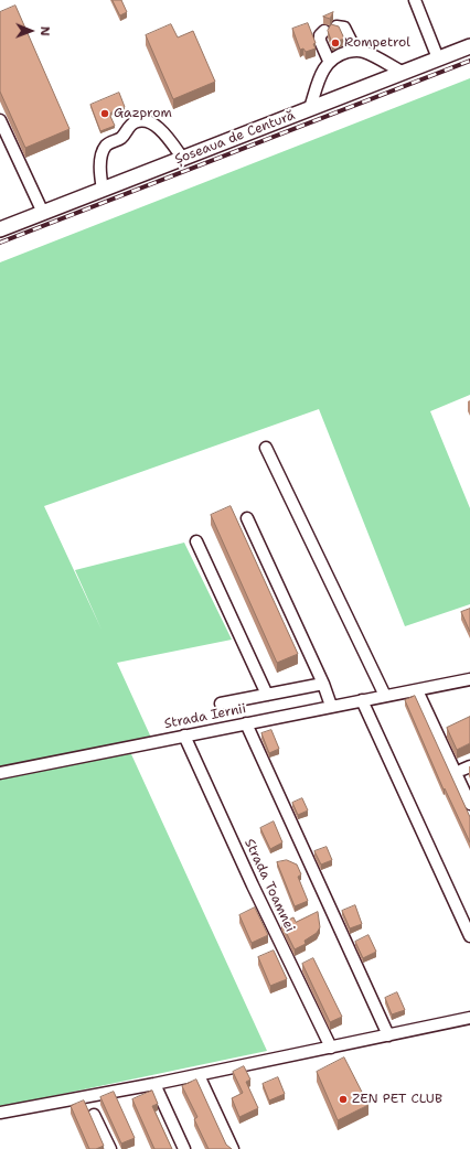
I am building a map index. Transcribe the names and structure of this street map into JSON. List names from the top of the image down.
{
  "streets": {
    "main road": ["Șoseaua de Centură"],
    "street": ["Strada Iernii", "Strada Toamnei"]
  },
  "crossings": [
    ["Strada Iernii", "Strada Toamnei"]
  ],
  "places": ["Rompetrol", "Gazprom", "ZEN PET CLUB"],
  "north": "right"
}
